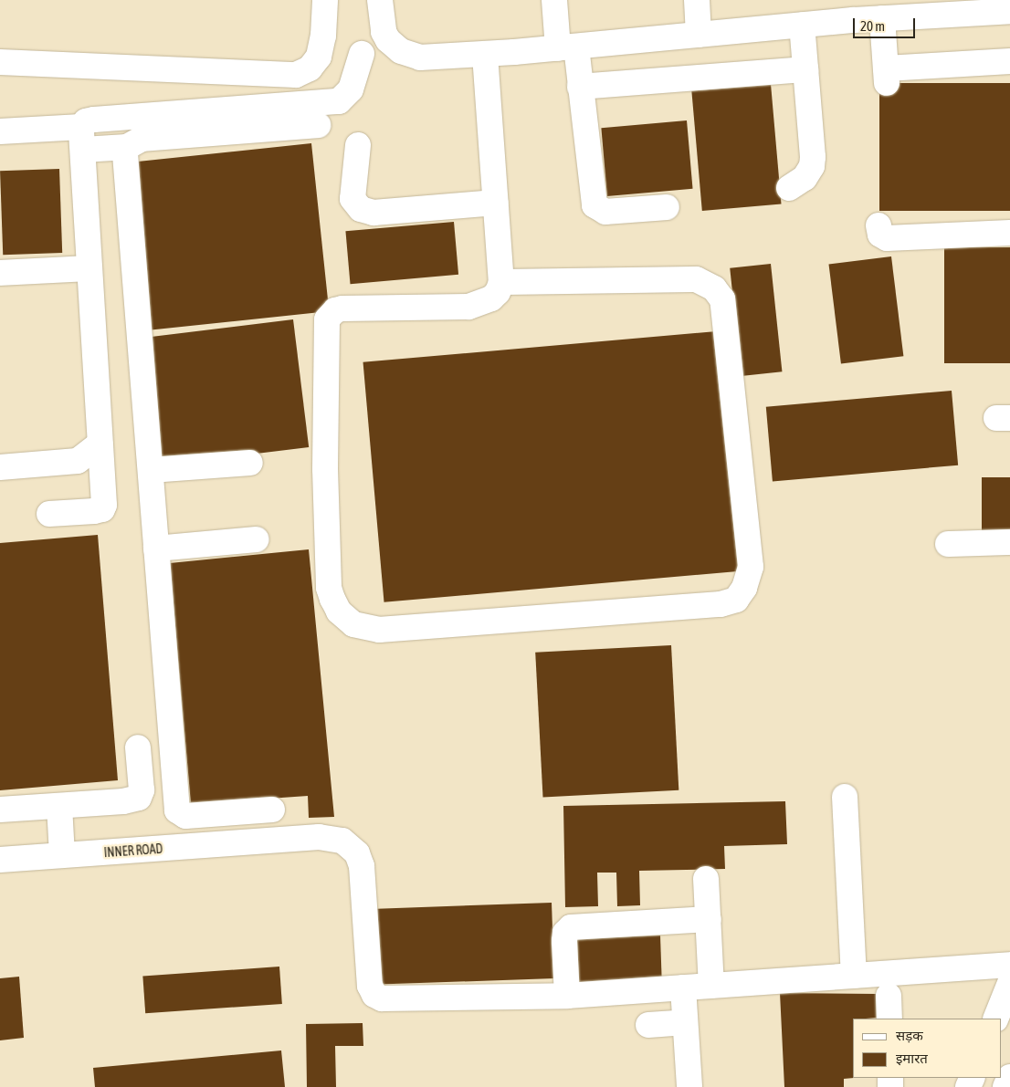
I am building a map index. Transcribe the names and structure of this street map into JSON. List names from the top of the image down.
{
  "streets": {
    "main road": ["INNER ROAD"]
  },
  "legend": ["सड़क", "इमारत"],
  "scale_bar": "20 m"
}
